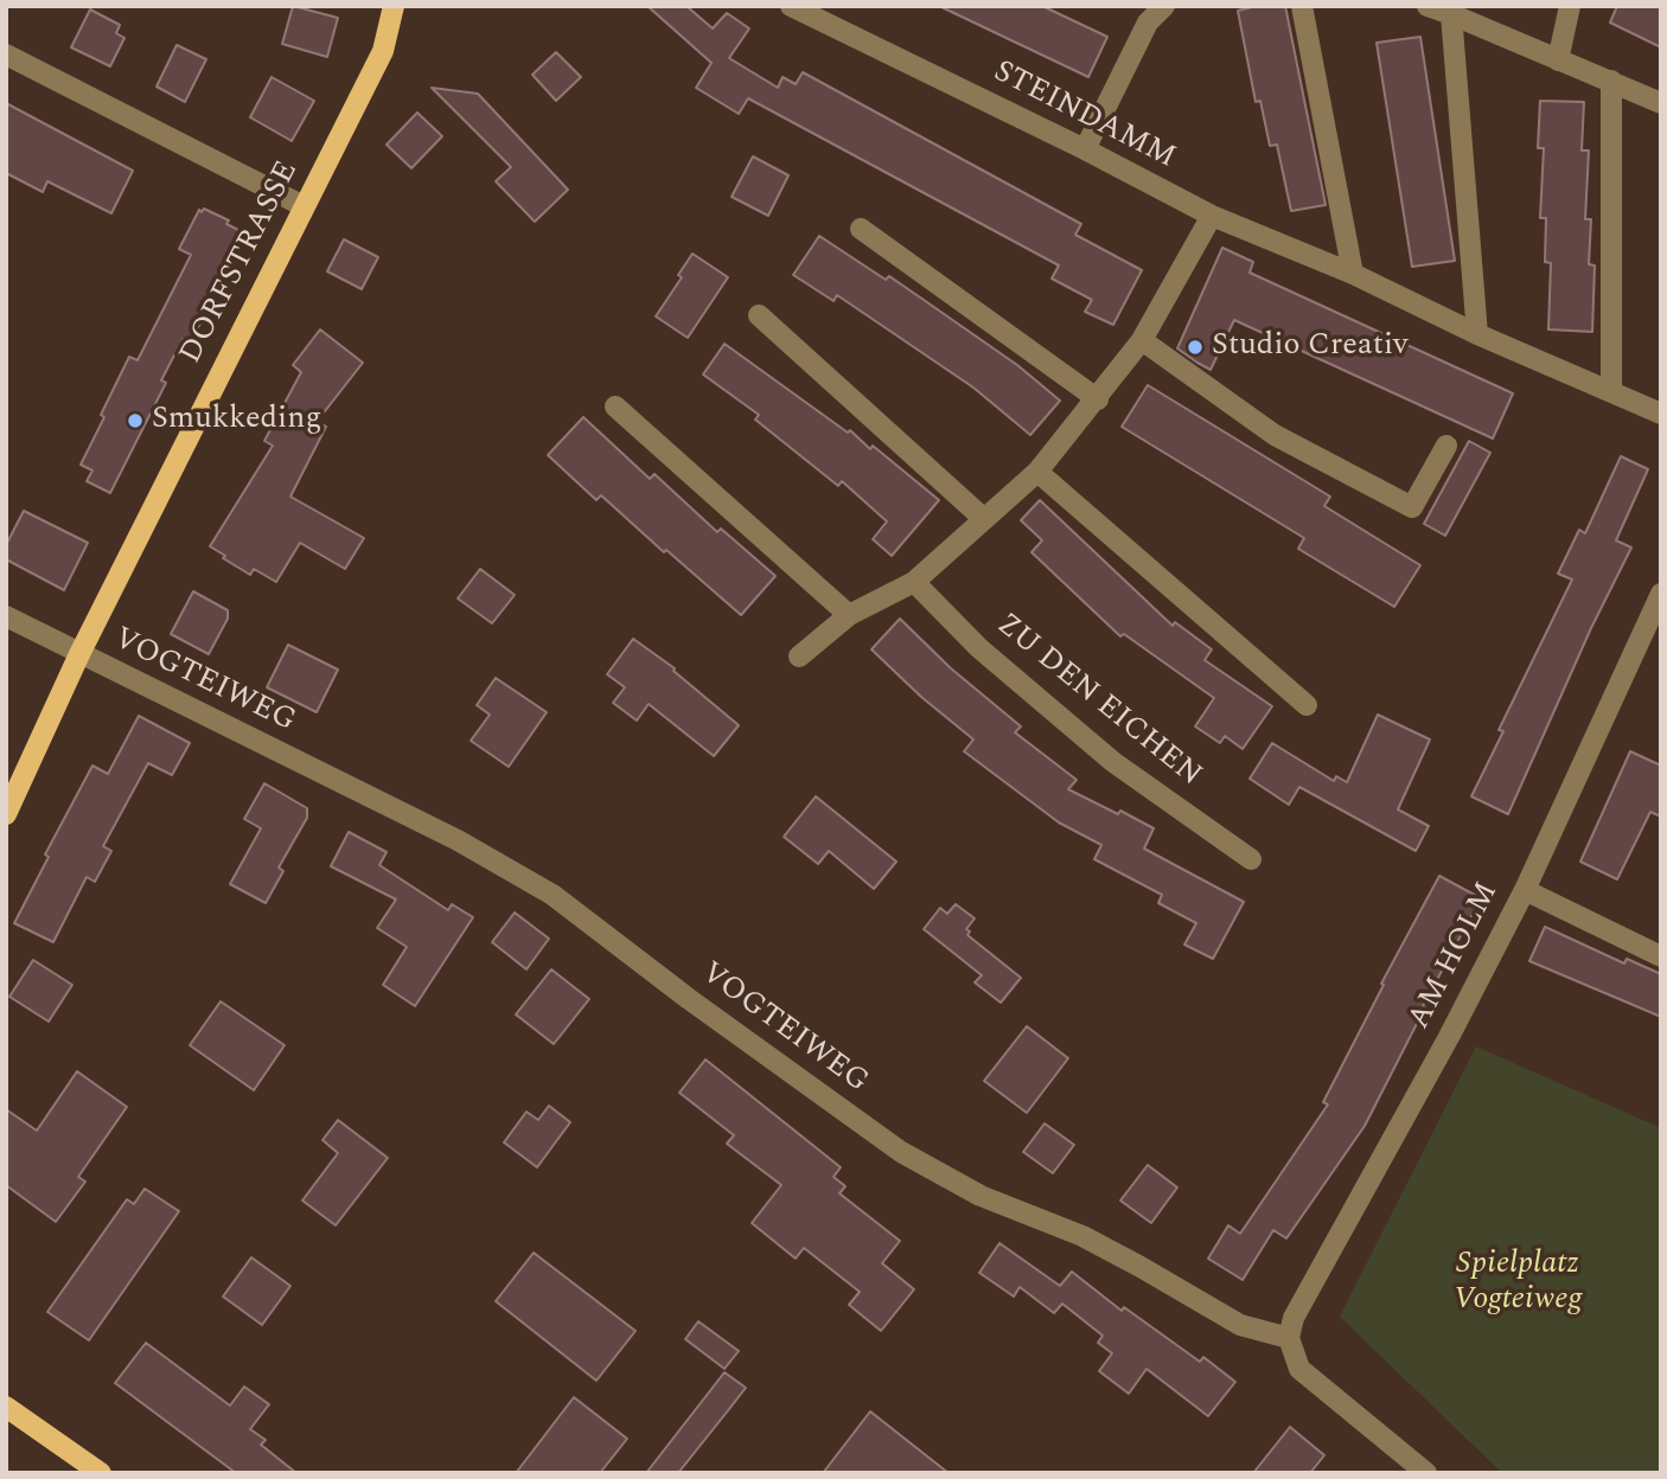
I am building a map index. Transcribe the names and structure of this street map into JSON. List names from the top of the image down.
{
  "streets": {
    "main road": ["DORFSTRASSE"],
    "street": [
      "STEINDAMM",
      "VOGTEIWEG",
      "ZU DEN EICHEN",
      "AM HOLM"
    ]
  },
  "crossings": [
    ["DORFSTRASSE", "VOGTEIWEG"],
    ["VOGTEIWEG", "AM HOLM"]
  ],
  "parks": ["Spielplatz Vogteiweg"],
  "places": ["Studio Creativ", "Smukkeding"]
}
